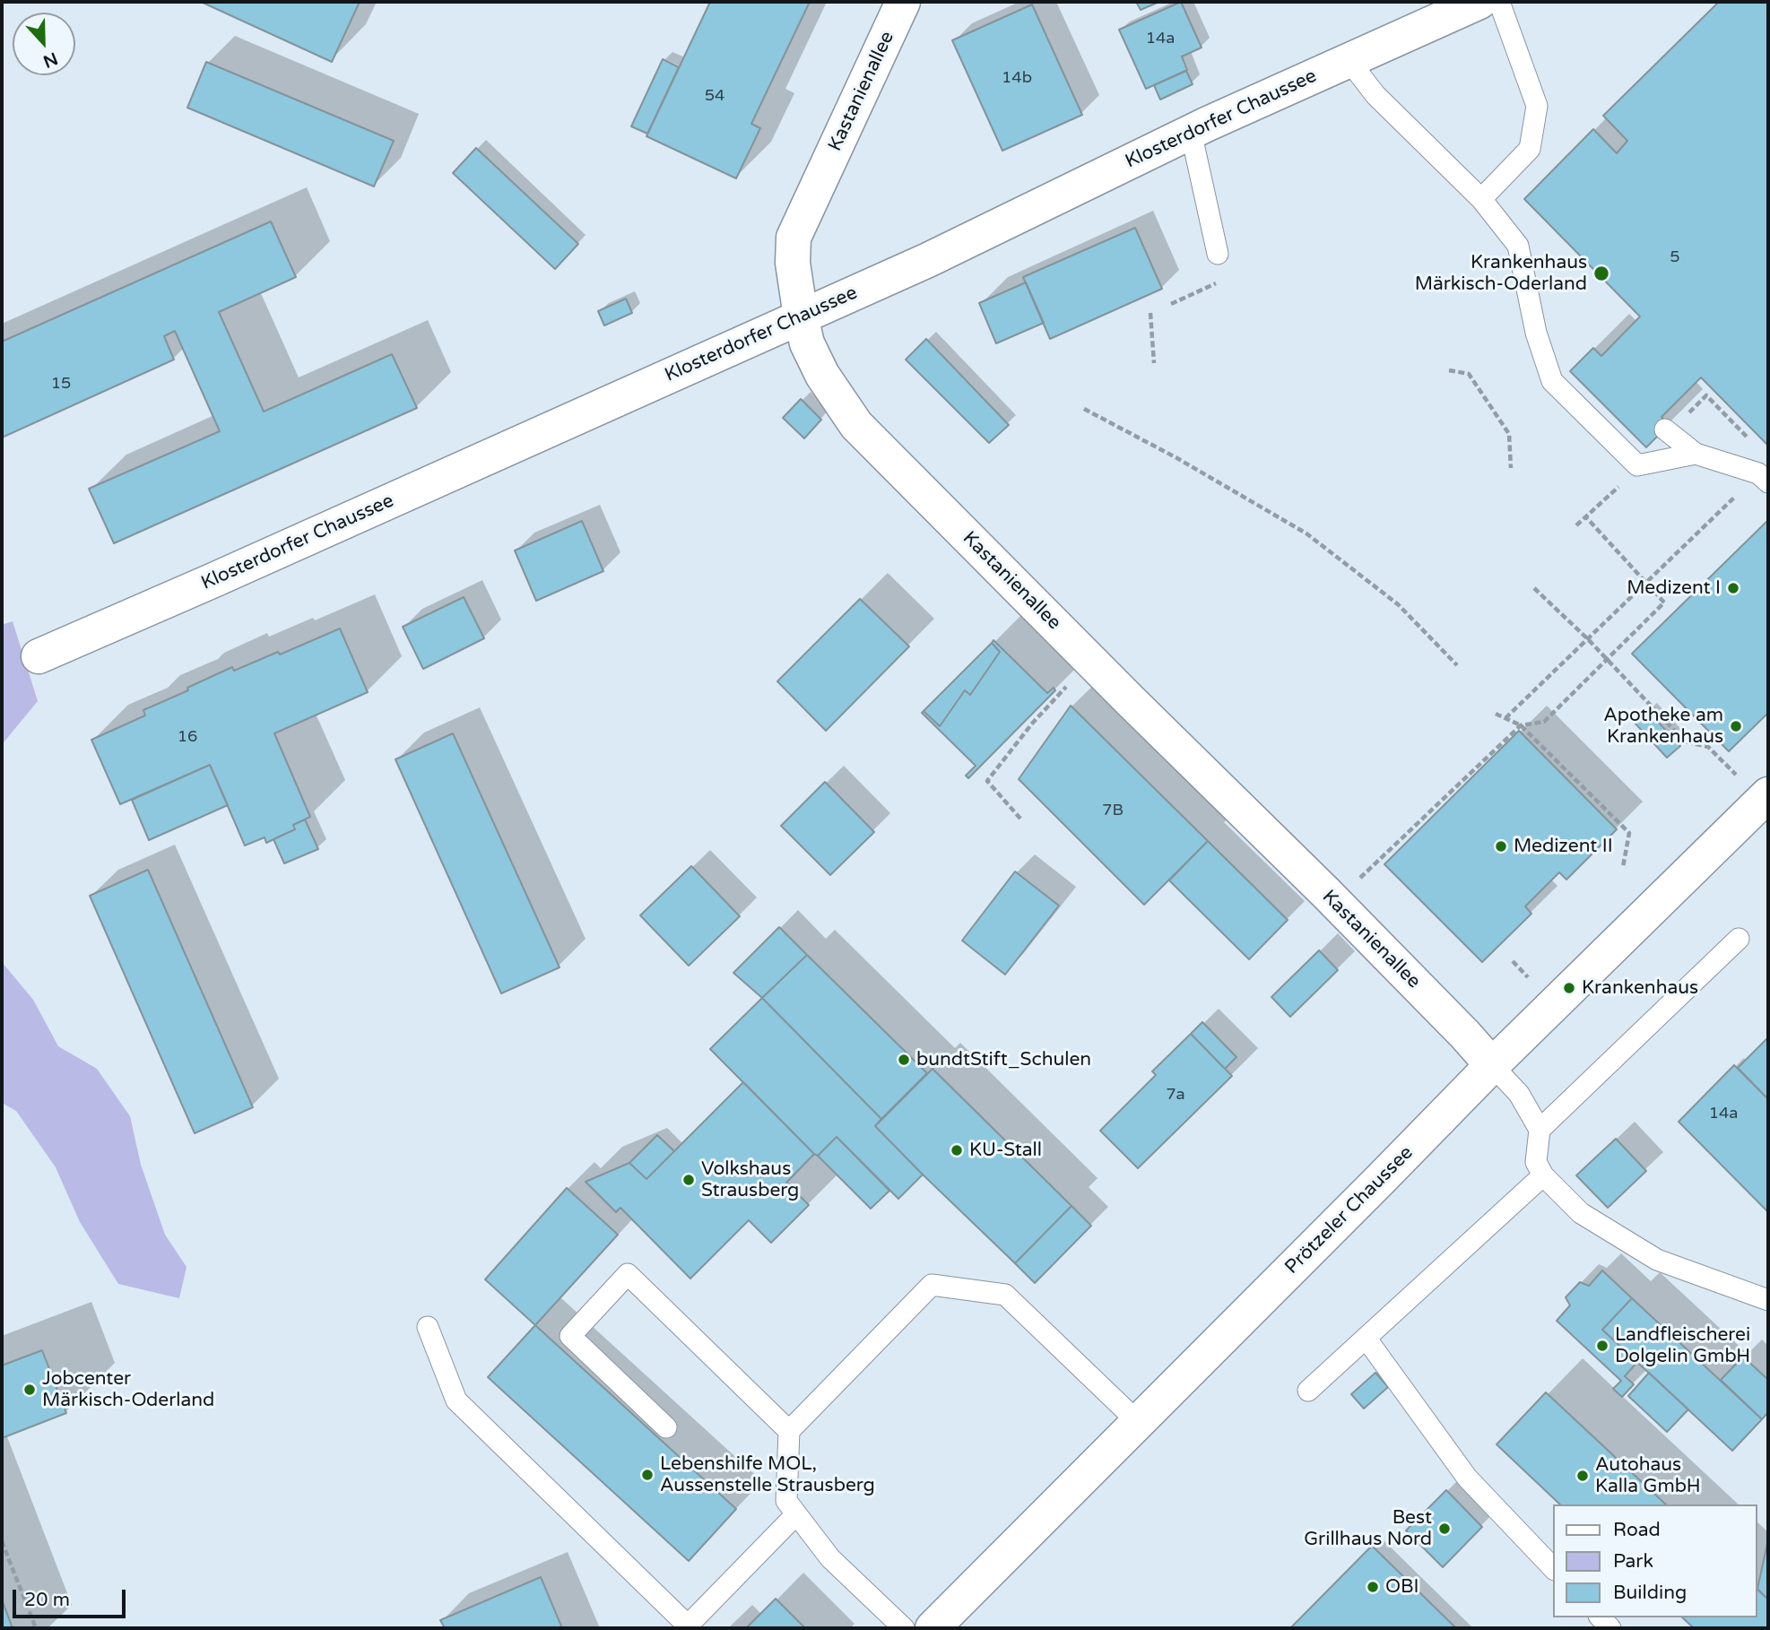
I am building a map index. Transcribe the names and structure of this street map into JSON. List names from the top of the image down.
{
  "streets": {
    "street": ["Kastanienallee", "Klosterdorfer Chaussee", "Prötzeler Chaussee"]
  },
  "crossings": [
    ["Kastanienallee", "Klosterdorfer Chaussee"],
    ["Kastanienallee", "Prötzeler Chaussee"]
  ],
  "places": [
    "Krankenhaus Märkisch-Oderland",
    "Medizent I",
    "Apotheke am Krankenhaus",
    "Medizent II",
    "Krankenhaus",
    "bundtStift_Schulen",
    "KU-Stall",
    "Volkshaus Strausberg",
    "Landfleischerei Dolgelin GmbH",
    "Jobcenter Märkisch-Oderland",
    "Lebenshilfe MOL, Aussenstelle Strausberg",
    "Autohaus Kalla GmbH",
    "Best Grillhaus Nord",
    "OBI"
  ],
  "house_numbers": [
    "14a",
    "14b",
    "54",
    "5",
    "15",
    "16",
    "7B",
    "7a",
    "14a"
  ],
  "legend": ["Road", "Park", "Building"],
  "scale_bar": "20 m",
  "north": "bottom"
}
